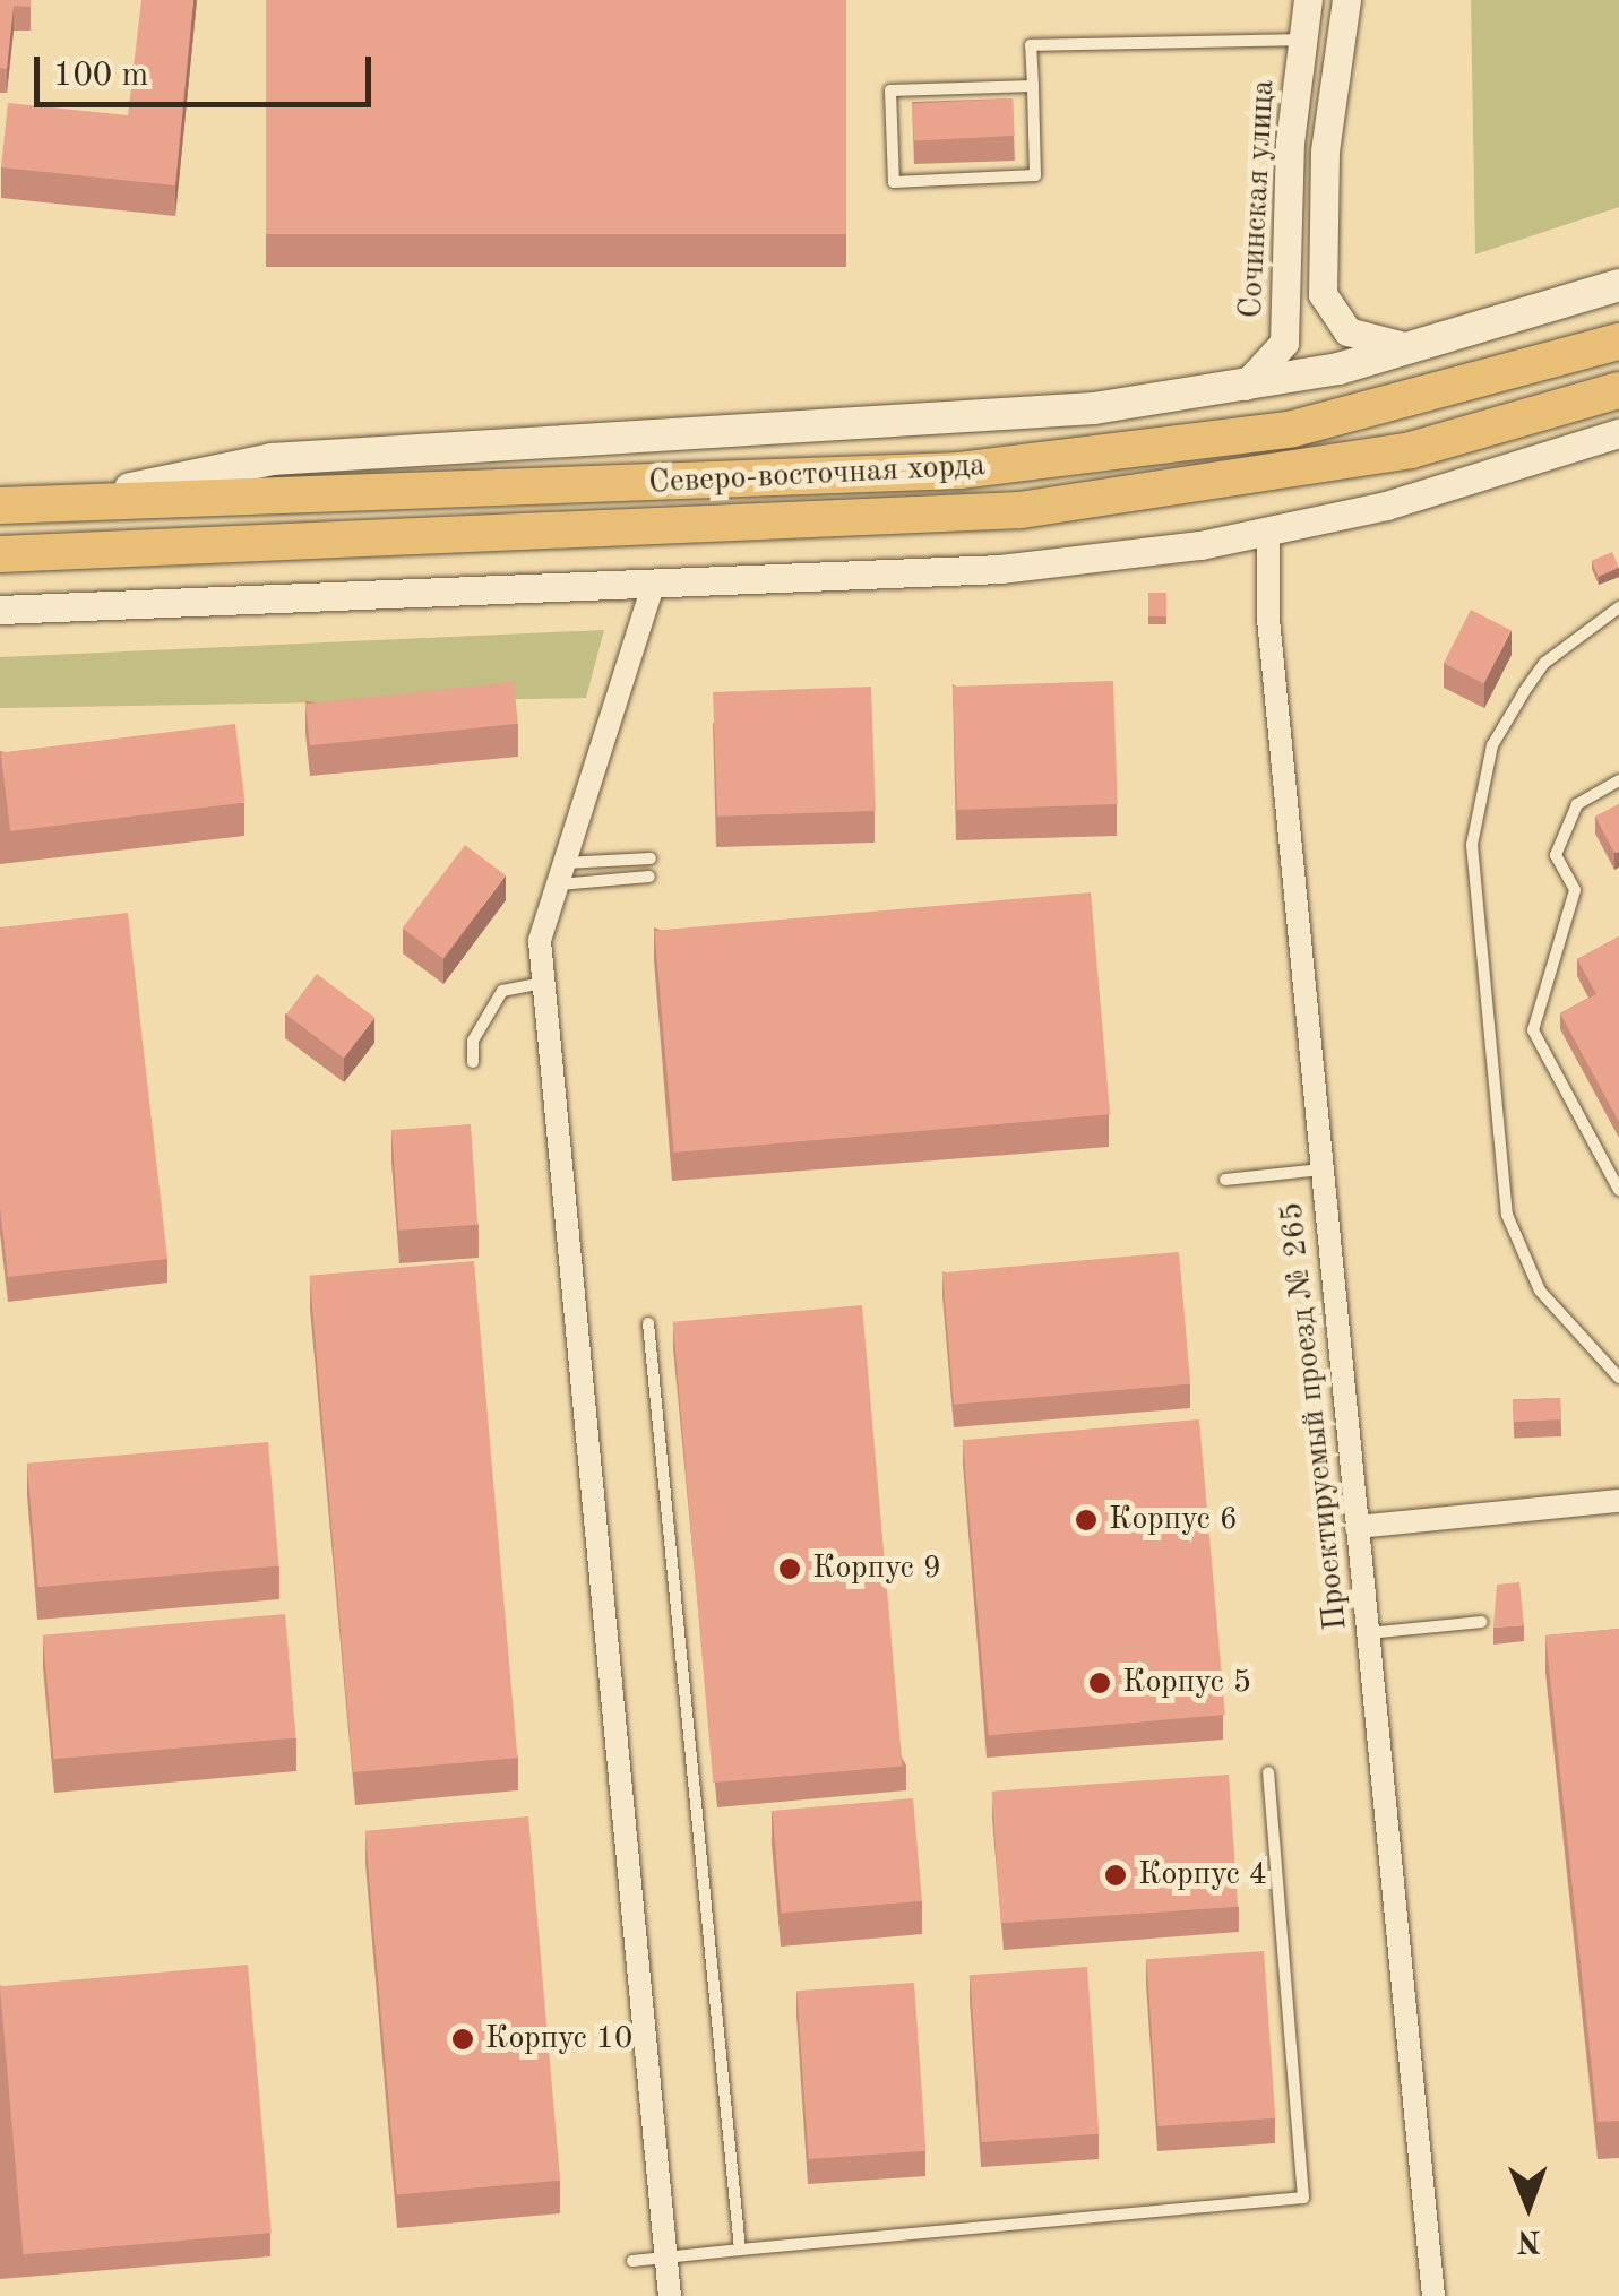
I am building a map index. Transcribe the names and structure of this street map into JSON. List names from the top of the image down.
{
  "streets": {
    "highway": ["Северо-восточная хорда"],
    "street": ["Сочинская улица", "Проектируемый проезд № 265"]
  },
  "places": [
    "Корпус 6",
    "Корпус 9",
    "Корпус 5",
    "Корпус 4",
    "Корпус 10"
  ],
  "scale_bar": "100 m",
  "north": "bottom"
}
